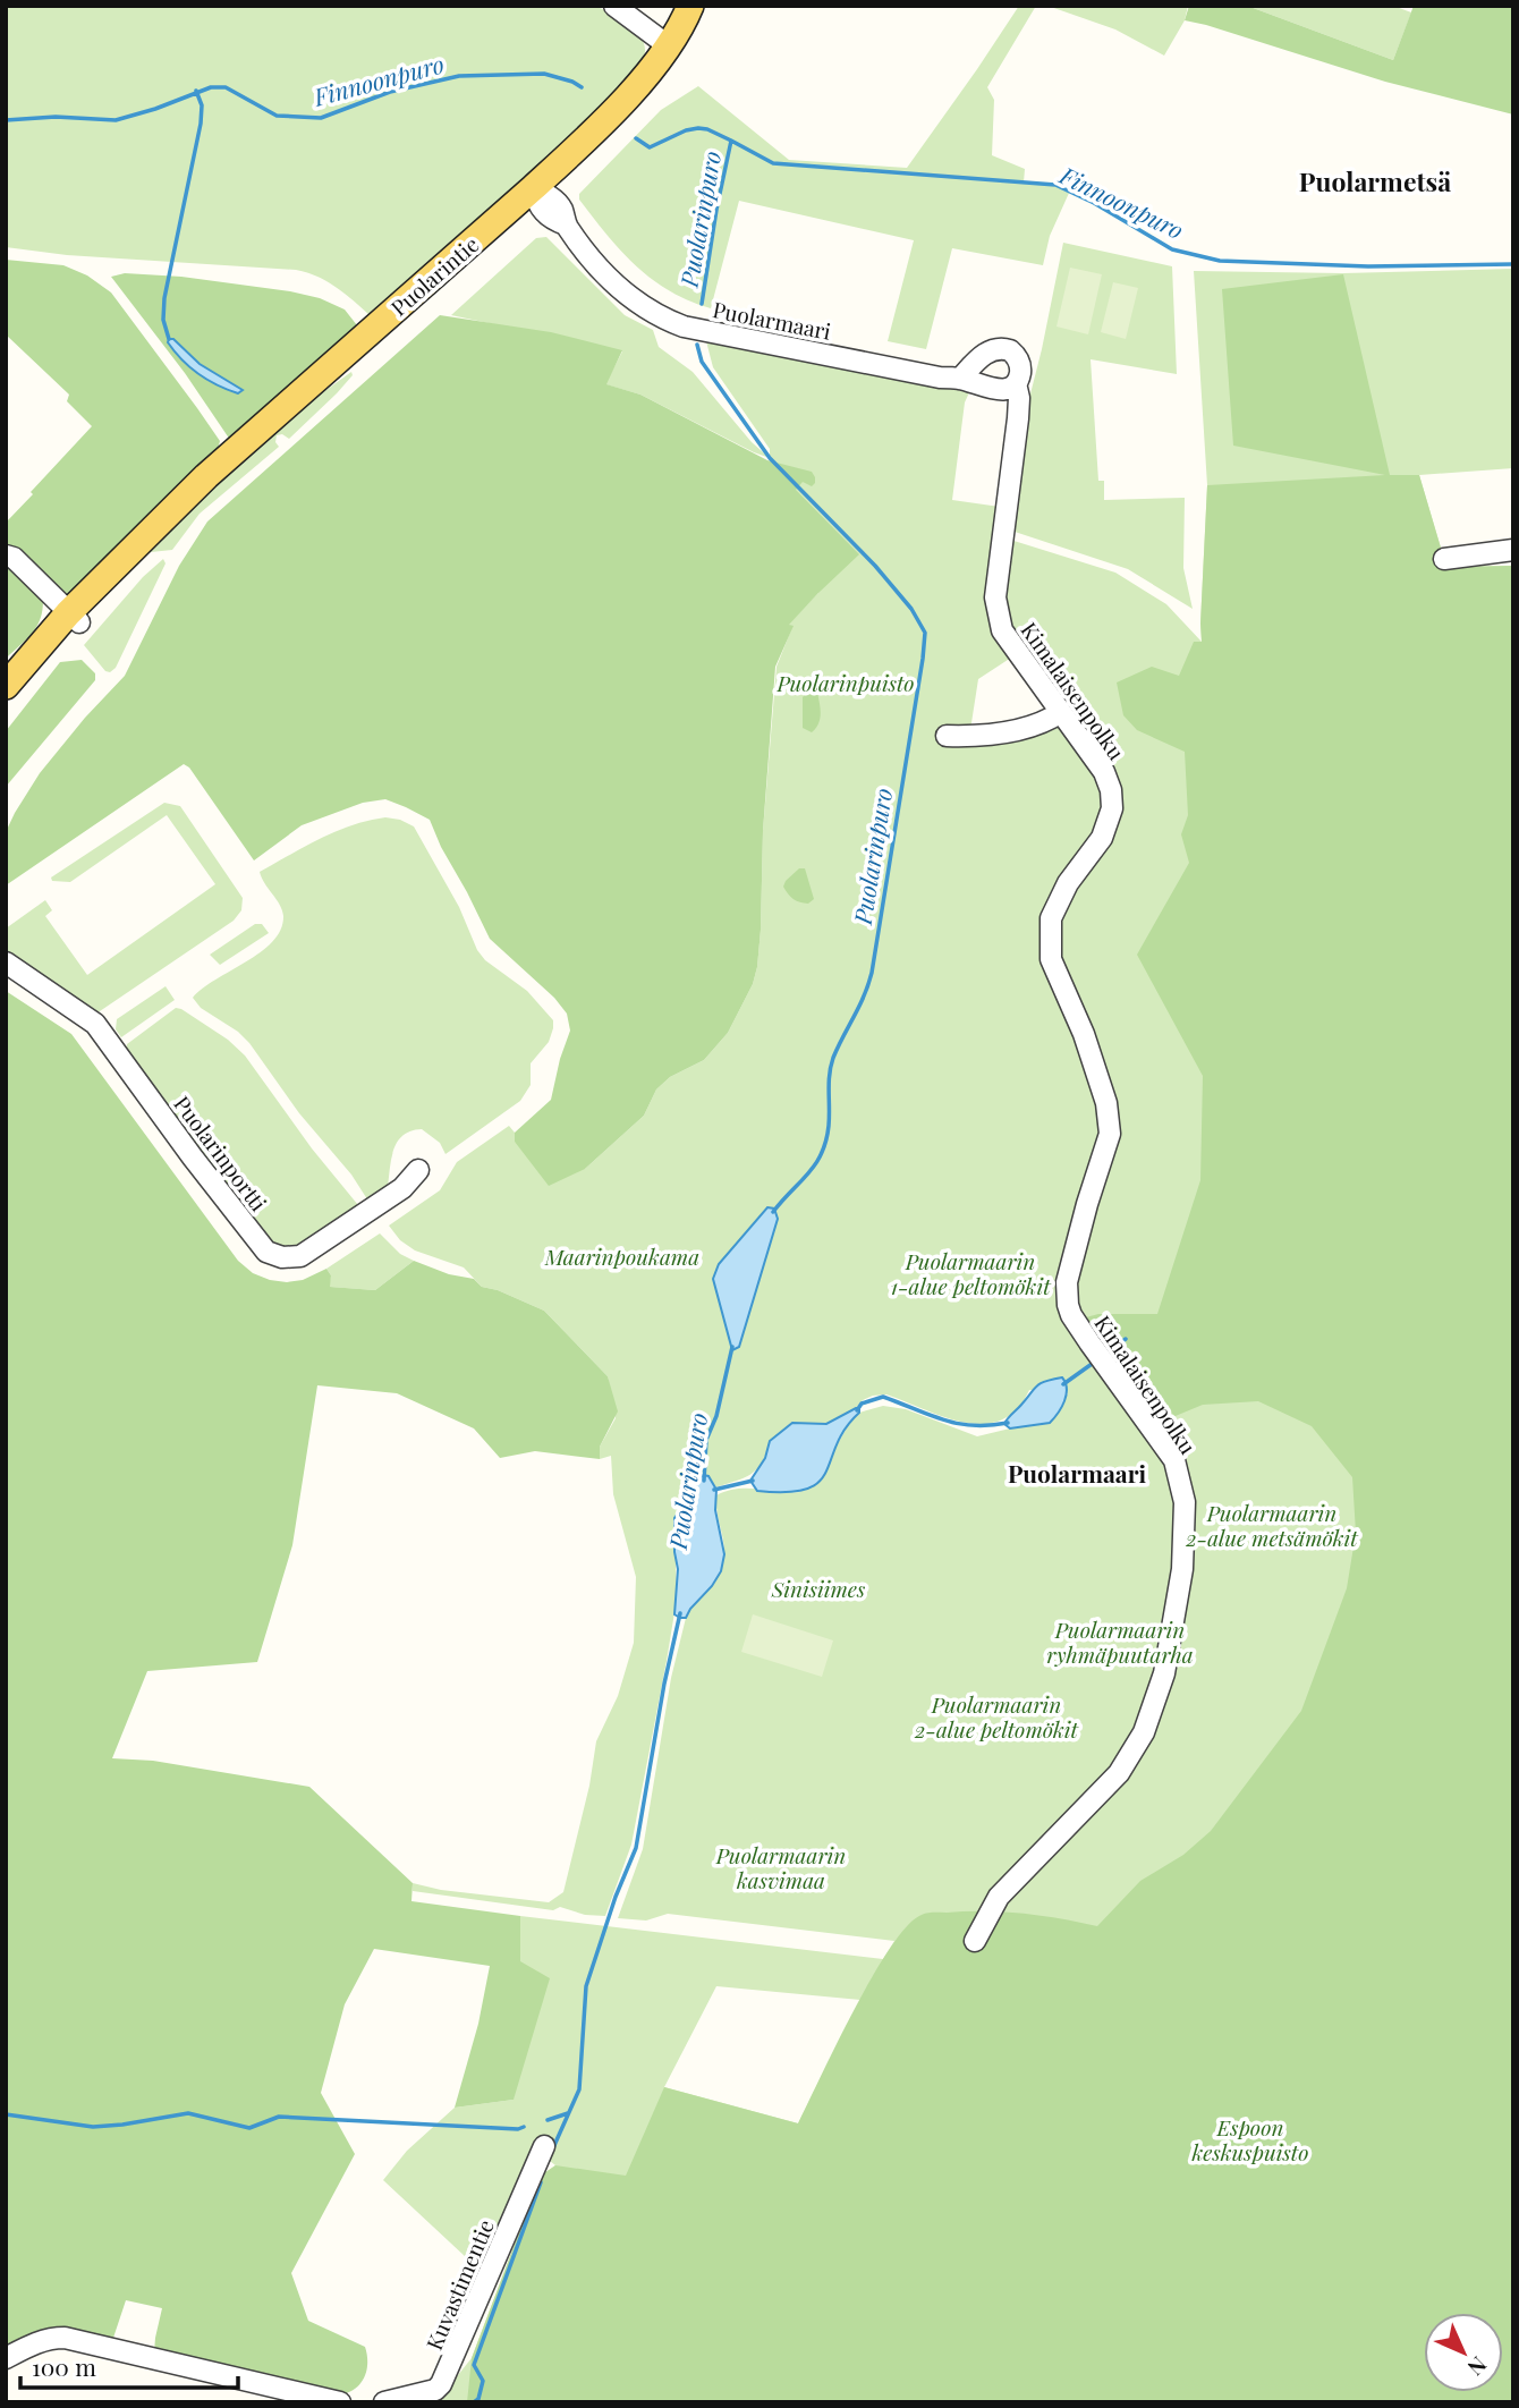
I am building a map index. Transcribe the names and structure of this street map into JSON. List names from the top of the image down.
{
  "streets": {
    "main road": ["Puolarintie"],
    "street": [
      "Puolarmaari",
      "Kimalaisenpolku",
      "Puolarinportti",
      "Kuvastimentie"
    ]
  },
  "crossings": [
    ["Puolarintie", "Puolarmaari"],
    ["Puolarmaari", "Kimalaisenpolku"]
  ],
  "districts": ["Puolarmetsä", "Puolarmaari"],
  "water": ["Finnoonpuro", "Puolarinpuro"],
  "parks": [
    "Puolarinpuisto",
    "Maarinpoukama",
    "Puolarmaarin 1-alue peltomökit",
    "Puolarmaarin 2-alue metsämökit",
    "Sinisiimes",
    "Puolarmaarin ryhmäpuutarha",
    "Puolarmaarin 2-alue peltomökit",
    "Puolarmaarin kasvimaa",
    "Espoon keskuspuisto"
  ],
  "scale_bar": "100 m",
  "north": "bottom right"
}
